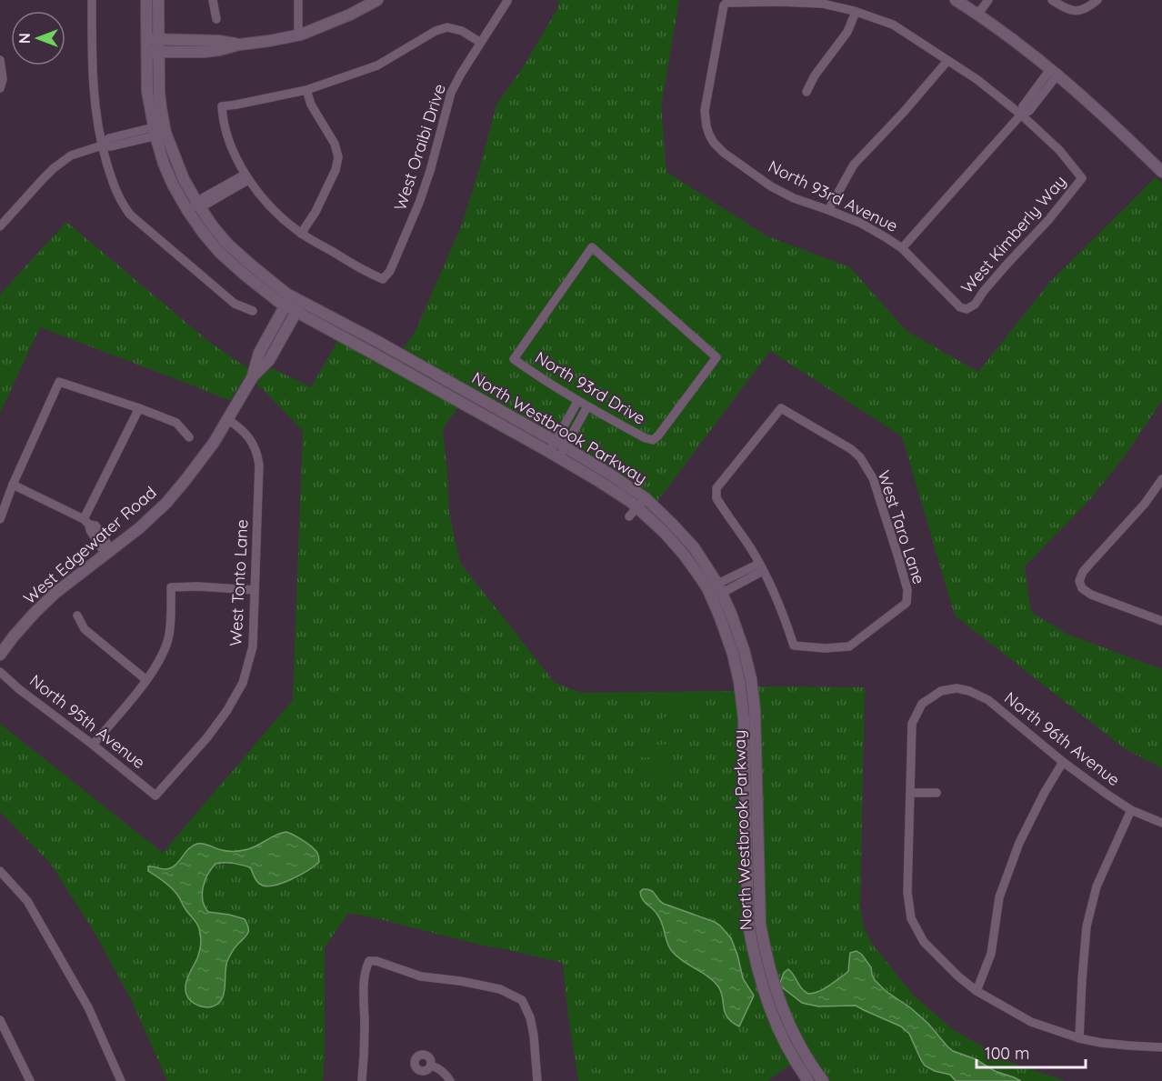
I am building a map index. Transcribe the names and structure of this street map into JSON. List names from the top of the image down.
{
  "streets": {
    "street": [
      "West Oraibi Drive",
      "North 93rd Avenue",
      "West Kimberly Way",
      "North 93rd Drive",
      "North Westbrook Parkway",
      "West Taro Lane",
      "West Edgewater Road",
      "West Tonto Lane",
      "North 95th Avenue",
      "North 96th Avenue"
    ]
  },
  "crossings": [
    ["North 93rd Avenue", "West Kimberly Way"],
    ["North Westbrook Parkway", "West Edgewater Road"],
    ["West Edgewater Road", "West Tonto Lane"],
    ["West Tonto Lane", "North 95th Avenue"]
  ],
  "scale_bar": "100 m",
  "north": "left"
}
